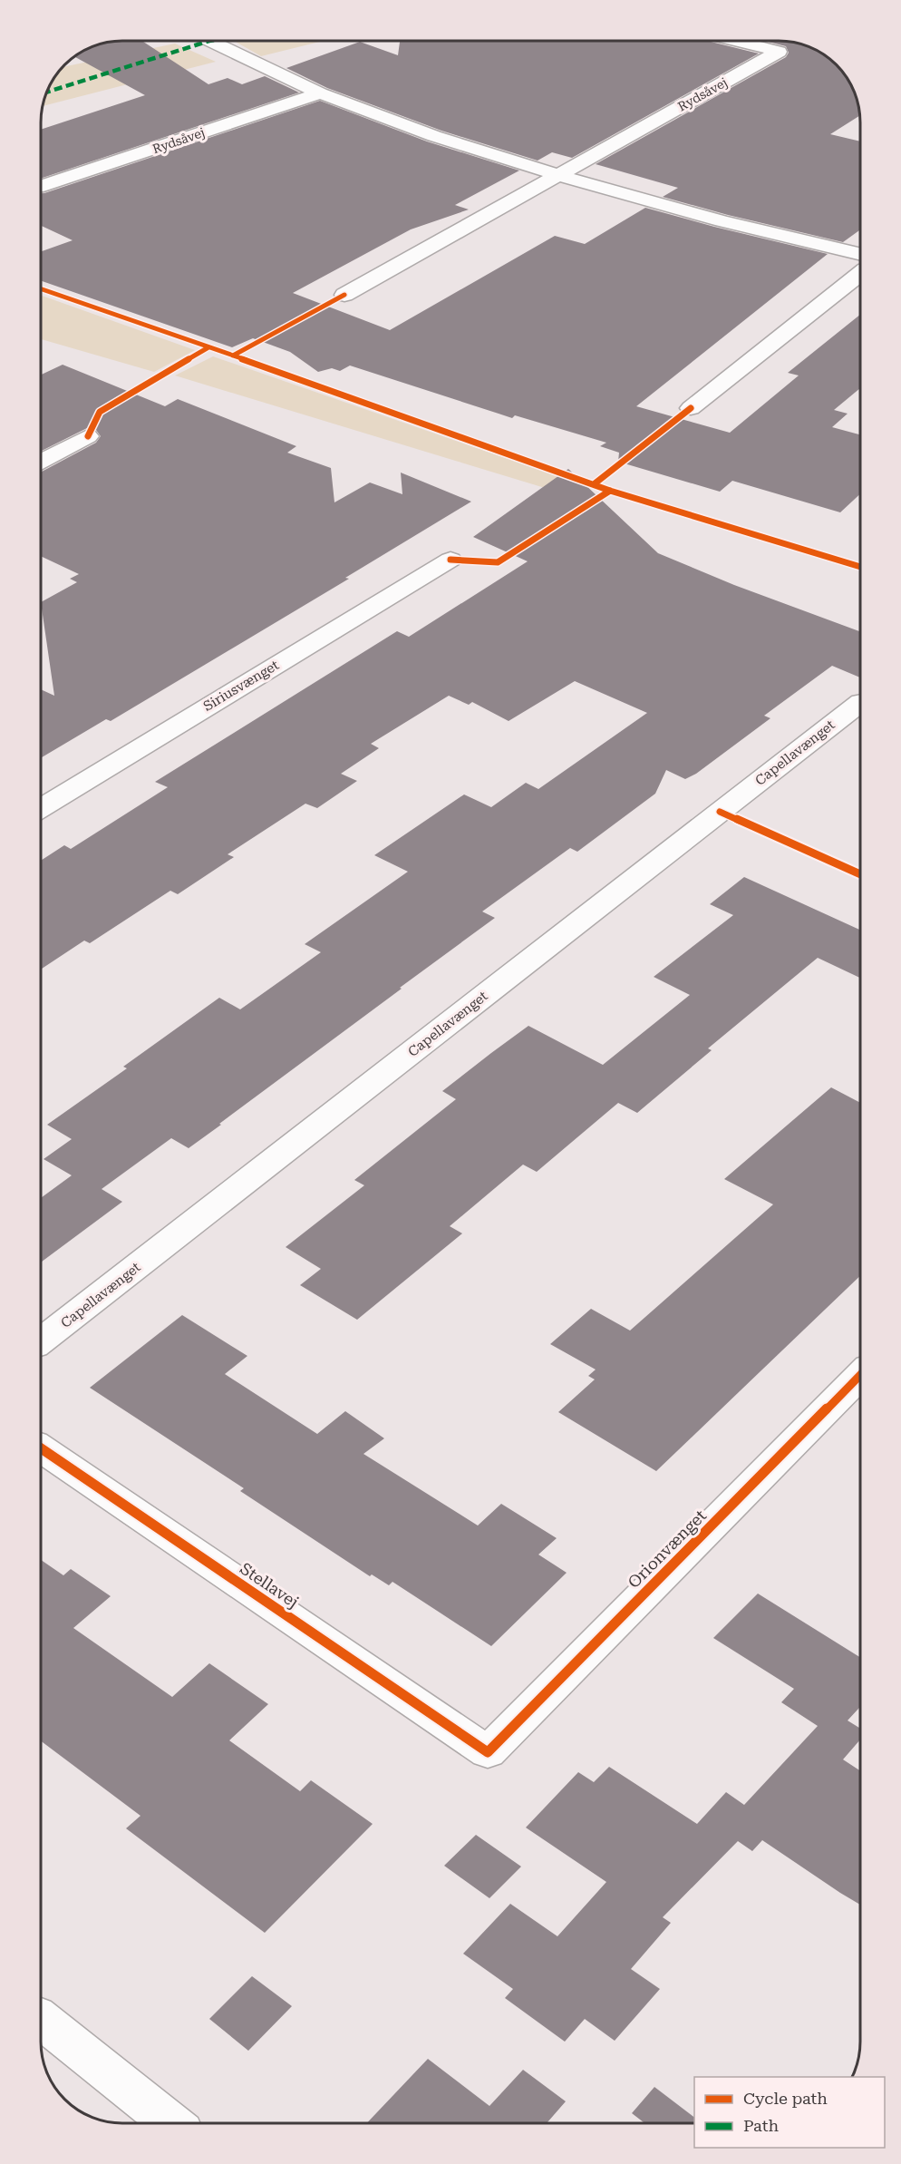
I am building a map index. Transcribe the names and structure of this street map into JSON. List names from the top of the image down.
{
  "streets": {
    "street": [
      "Rydsåvej",
      "Siriusvænget",
      "Capellavænget",
      "Orionvænget",
      "Stellavej"
    ]
  },
  "crossings": [
    ["Orionvænget", "Stellavej"]
  ],
  "legend": ["Cycle path", "Path"]
}
